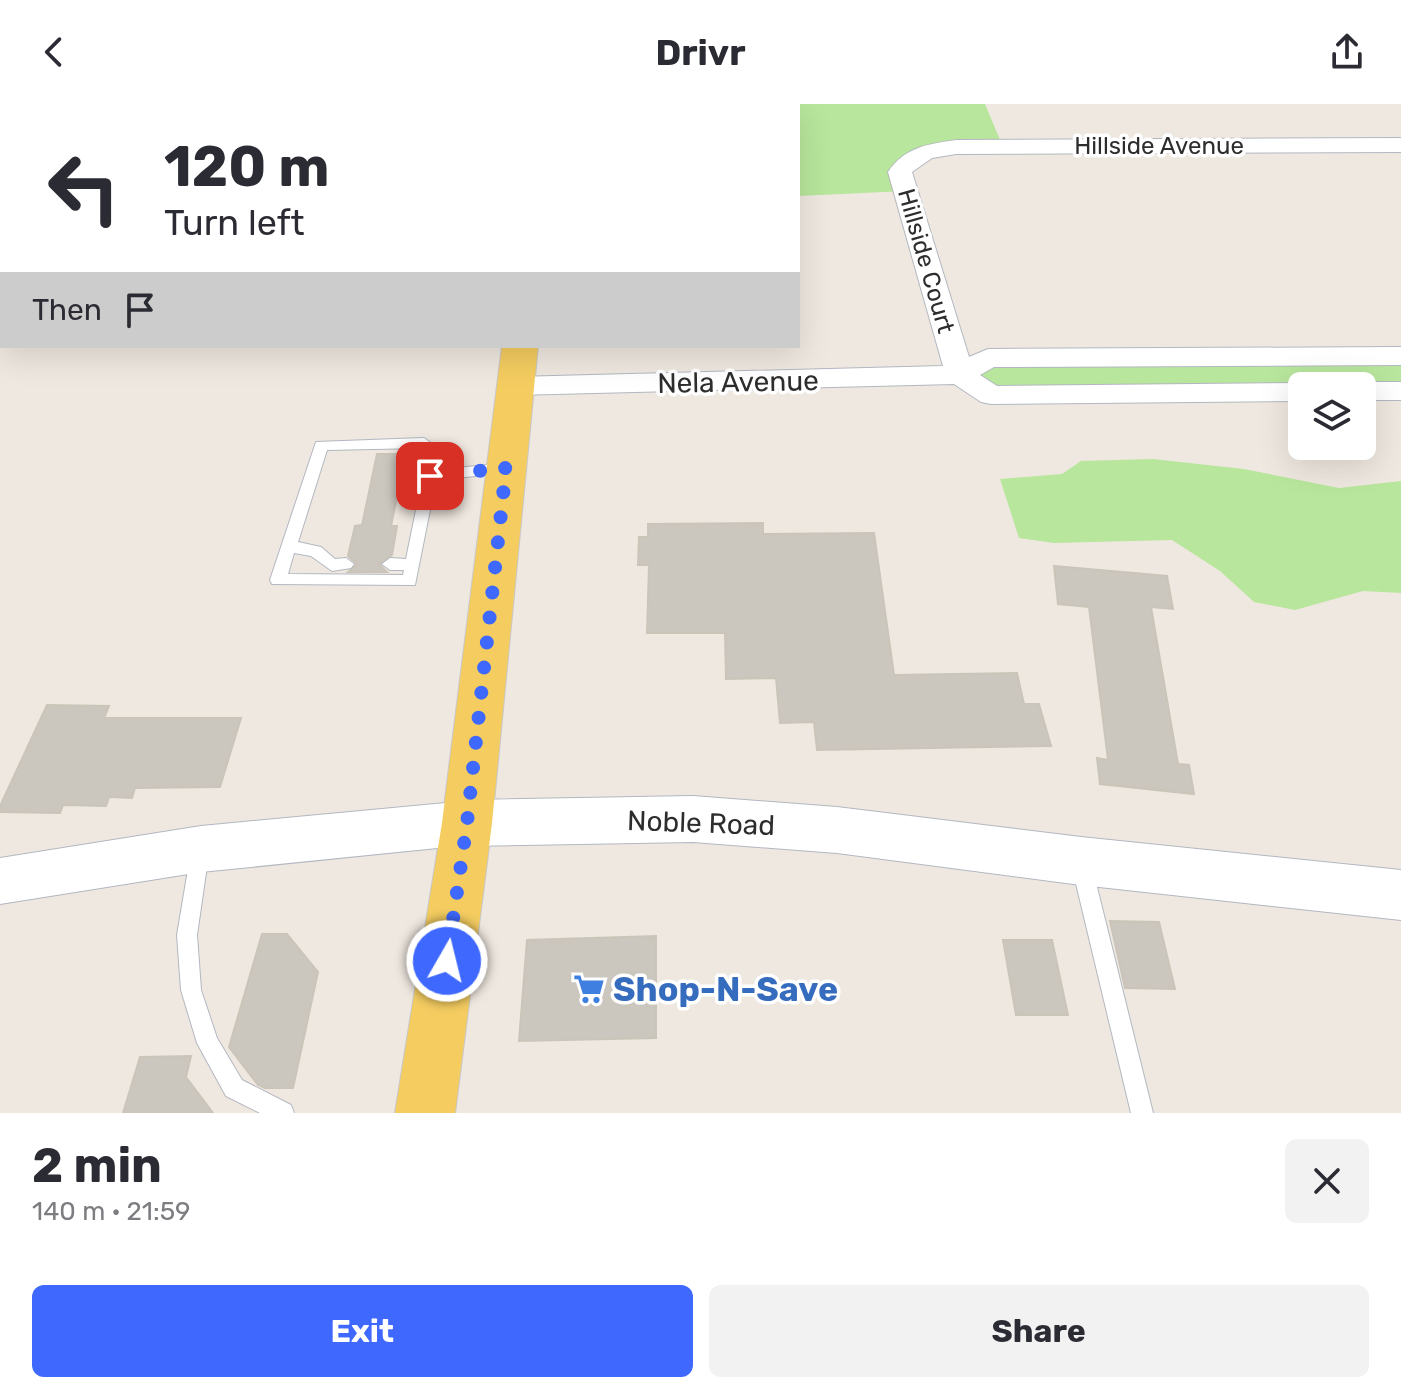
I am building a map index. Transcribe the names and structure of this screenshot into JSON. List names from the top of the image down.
{
  "streets": {
    "main road": ["Noble Road"],
    "street": ["Hillside Avenue", "Hillside Court", "Nela Avenue"]
  },
  "crossings": [
    ["Hillside Avenue", "Hillside Court"],
    ["Hillside Court", "Nela Avenue"]
  ],
  "places": {
    "supermarket": ["Shop-N-Save"]
  },
  "page": {
    "header": "Drivr",
    "turn": ["120 m", "Turn left"],
    "then": "Then",
    "heading": ["2 min", "140 m · 21:59"],
    "buttons": ["Exit", "Share"]
  }
}
